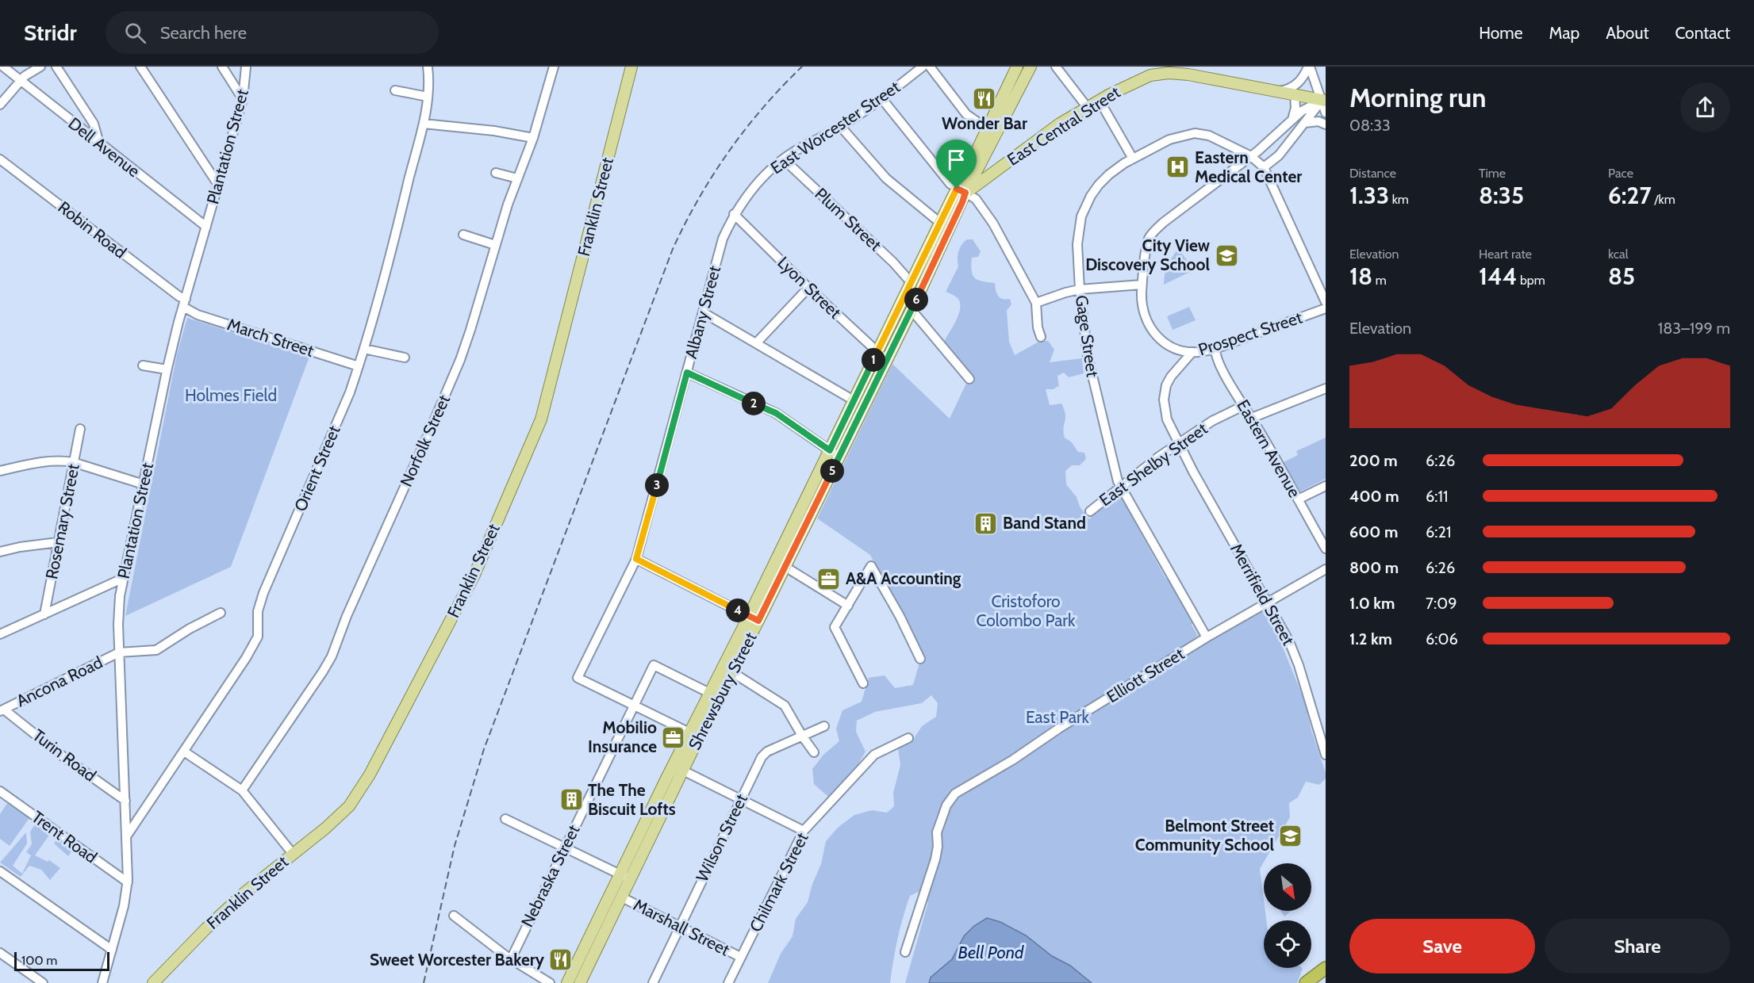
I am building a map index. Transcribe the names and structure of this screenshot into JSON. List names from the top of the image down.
{
  "streets": {
    "main road": ["East Central Street", "Franklin Street", "Shrewsbury Street"],
    "street": [
      "East Worcester Street",
      "Plantation Street",
      "Dell Avenue",
      "Plum Street",
      "Robin Road",
      "Lyon Street",
      "Albany Street",
      "Prospect Street",
      "Gage Street",
      "March Street",
      "Norfolk Street",
      "Eastern Avenue",
      "East Shelby Street",
      "Orient Street",
      "Rosemary Street",
      "Merrifield Street",
      "Elliott Street",
      "Ancona Road",
      "Turin Road",
      "Trent Road",
      "Wilson Street",
      "Nebraska Street",
      "Chilmark Street",
      "Marshall Street"
    ]
  },
  "crossings": [
    ["East Central Street", "Shrewsbury Street"],
    ["East Worcester Street", "Plum Street"],
    ["East Worcester Street", "Lyon Street"],
    ["East Worcester Street", "Albany Street"],
    ["Plantation Street", "Dell Avenue"],
    ["Plantation Street", "Robin Road"],
    ["Plantation Street", "March Street"],
    ["Plantation Street", "Orient Street"],
    ["Plantation Street", "Ancona Road"],
    ["Plantation Street", "Turin Road"],
    ["Plantation Street", "Trent Road"],
    ["Plum Street", "Shrewsbury Street"],
    ["Robin Road", "March Street"],
    ["Lyon Street", "Albany Street"],
    ["Lyon Street", "Shrewsbury Street"],
    ["Albany Street", "Nebraska Street"],
    ["Prospect Street", "Eastern Avenue"],
    ["Prospect Street", "East Shelby Street"],
    ["Prospect Street", "Merrifield Street"],
    ["Gage Street", "East Shelby Street"],
    ["Gage Street", "Elliott Street"],
    ["March Street", "Orient Street"],
    ["Eastern Avenue", "East Shelby Street"],
    ["East Shelby Street", "Merrifield Street"],
    ["Merrifield Street", "Elliott Street"],
    ["Ancona Road", "Turin Road"],
    ["Shrewsbury Street", "Nebraska Street"],
    ["Shrewsbury Street", "Marshall Street"],
    ["Wilson Street", "Marshall Street"],
    ["Chilmark Street", "Marshall Street"]
  ],
  "water": ["Bell Pond"],
  "parks": ["Holmes Field", "Cristoforo Colombo Park", "East Park"],
  "places": {
    "restaurant": ["Wonder Bar", "Sweet Worcester Bakery"],
    "hospital": ["Eastern Medical Center"],
    "school or university": ["City View Discovery School", "Belmont Street Community School"],
    "building": ["Band Stand", "The The Biscuit Lofts"],
    "office": ["A&A Accounting", "Mobilio Insurance"]
  },
  "scale_bar": "100 m",
  "north": "bottom right",
  "page": {
    "header": "Stridr",
    "search": "Search here",
    "nav": [
      "Home",
      "Map",
      "About",
      "Contact"
    ],
    "heading": ["Morning run", "08:33"],
    "stats": [
      ["Distance", "1.33 km"],
      ["Time", "8:35"],
      ["Pace", "6:27 /km"],
      ["Elevation", "18 m"],
      ["Heart rate", "144 bpm"],
      ["kcal", "85"]
    ],
    "pins": [
      "6",
      "1",
      "2",
      "5",
      "3",
      "4"
    ],
    "chart": ["Elevation", "183–199 m"],
    "list": [
      {
        "name": "200 m",
        "note": "6:26"
      },
      {
        "name": "400 m",
        "note": "6:11"
      },
      {
        "name": "600 m",
        "note": "6:21"
      },
      {
        "name": "800 m",
        "note": "6:26"
      },
      {
        "name": "1.0 km",
        "note": "7:09"
      },
      {
        "name": "1.2 km",
        "note": "6:06"
      }
    ],
    "buttons": ["Save", "Share"],
    "scale": "100 m"
  }
}
